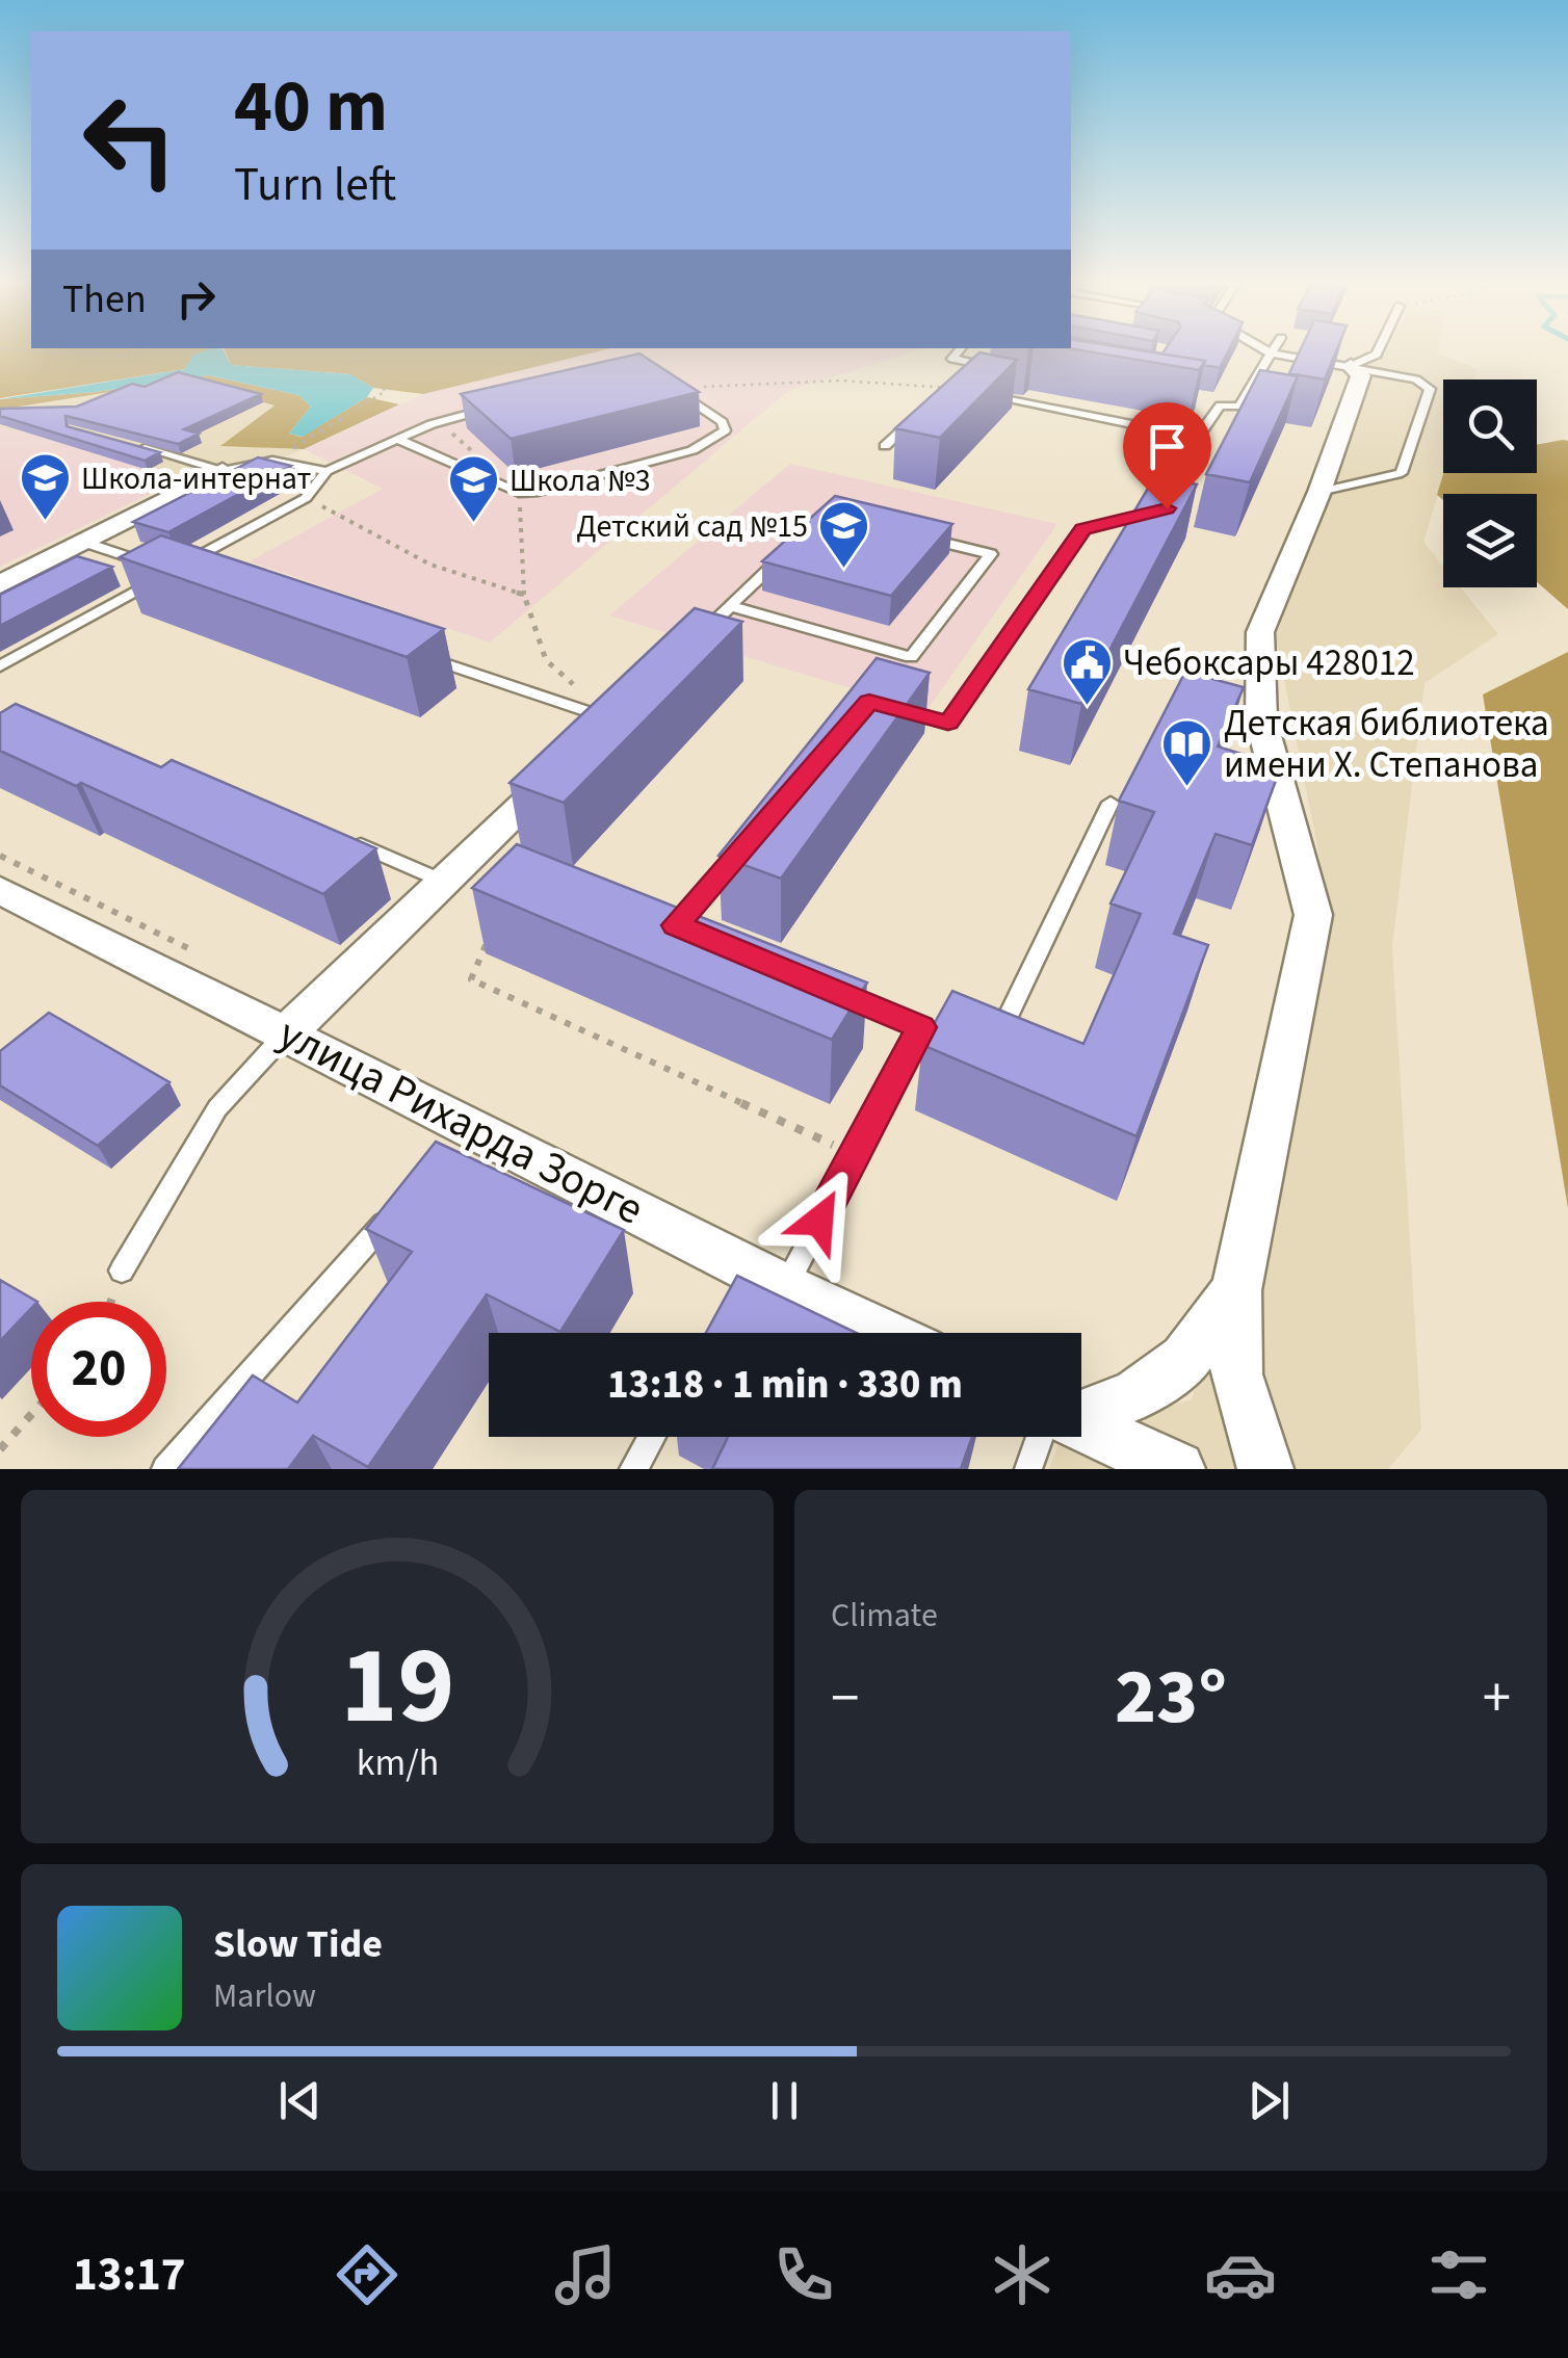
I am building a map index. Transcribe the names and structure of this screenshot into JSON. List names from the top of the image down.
{
  "streets": {
    "street": ["улица Рихарда Зорге"]
  },
  "places": {
    "school or university": ["Школа-интернат", "Школа №3", "Детский сад №15"],
    "public building": ["Чебоксары 428012"],
    "library": ["Детская библиотека имени Х. Степанова"]
  },
  "page": {
    "turn": ["40 m", "Turn left"],
    "then": "Then",
    "limit": "20",
    "trip": "13:18 · 1 min · 330 m",
    "tile": "Climate",
    "heat": ["−", "23°", "+"],
    "song": ["Slow Tide", "Marlow"],
    "tabs": "13:17",
    "gauge": ["19", "km/h"]
  }
}
